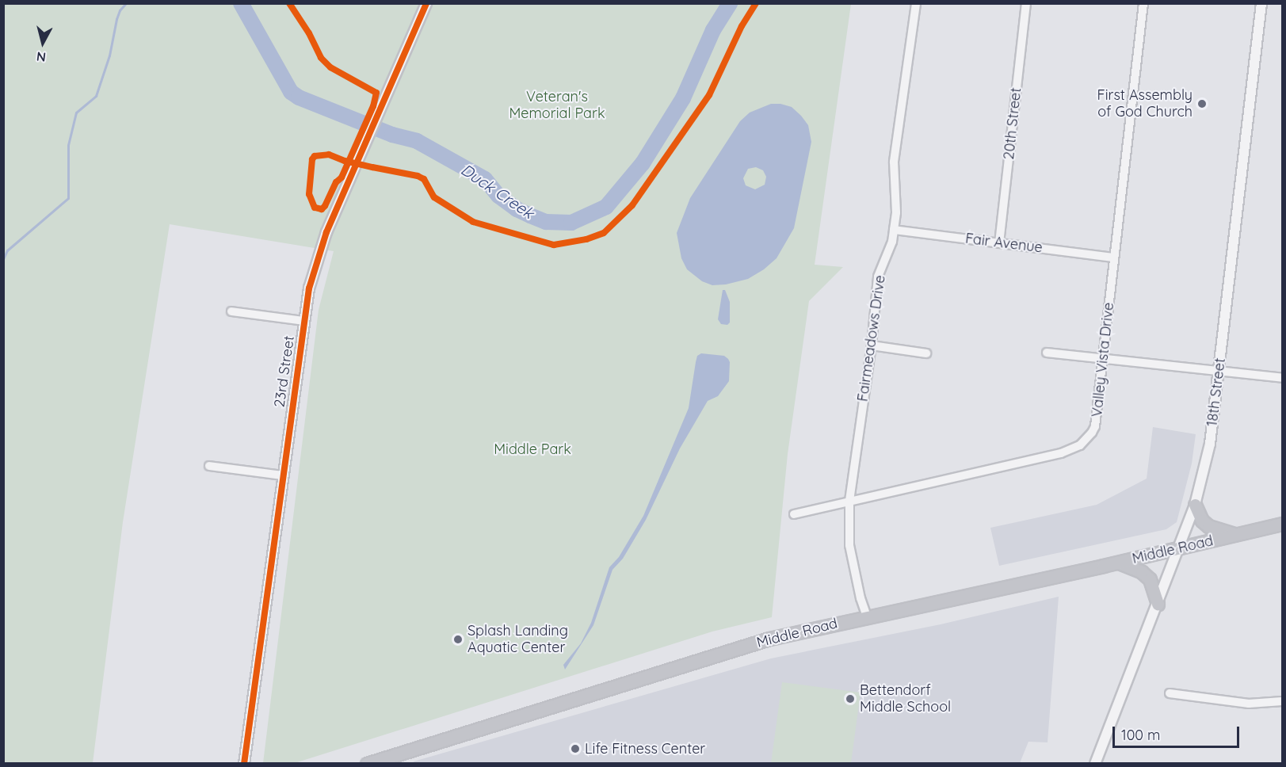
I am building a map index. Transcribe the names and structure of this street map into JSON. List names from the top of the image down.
{
  "streets": {
    "main road": ["Middle Road"],
    "street": [
      "20th Street",
      "Fair Avenue",
      "Fairmeadows Drive",
      "Valley Vista Drive",
      "23rd Street",
      "18th Street"
    ]
  },
  "crossings": [
    ["20th Street", "Fair Avenue"],
    ["Fair Avenue", "Fairmeadows Drive"],
    ["Fair Avenue", "Valley Vista Drive"],
    ["Fairmeadows Drive", "Valley Vista Drive"],
    ["Fairmeadows Drive", "Middle Road"],
    ["18th Street", "Middle Road"]
  ],
  "water": ["Duck Creek"],
  "parks": ["Veteran's Memorial Park", "Middle Park"],
  "places": [
    "First Assembly of God Church",
    "Splash Landing Aquatic Center",
    "Bettendorf Middle School",
    "Life Fitness Center"
  ],
  "scale_bar": "100 m",
  "north": "bottom"
}
